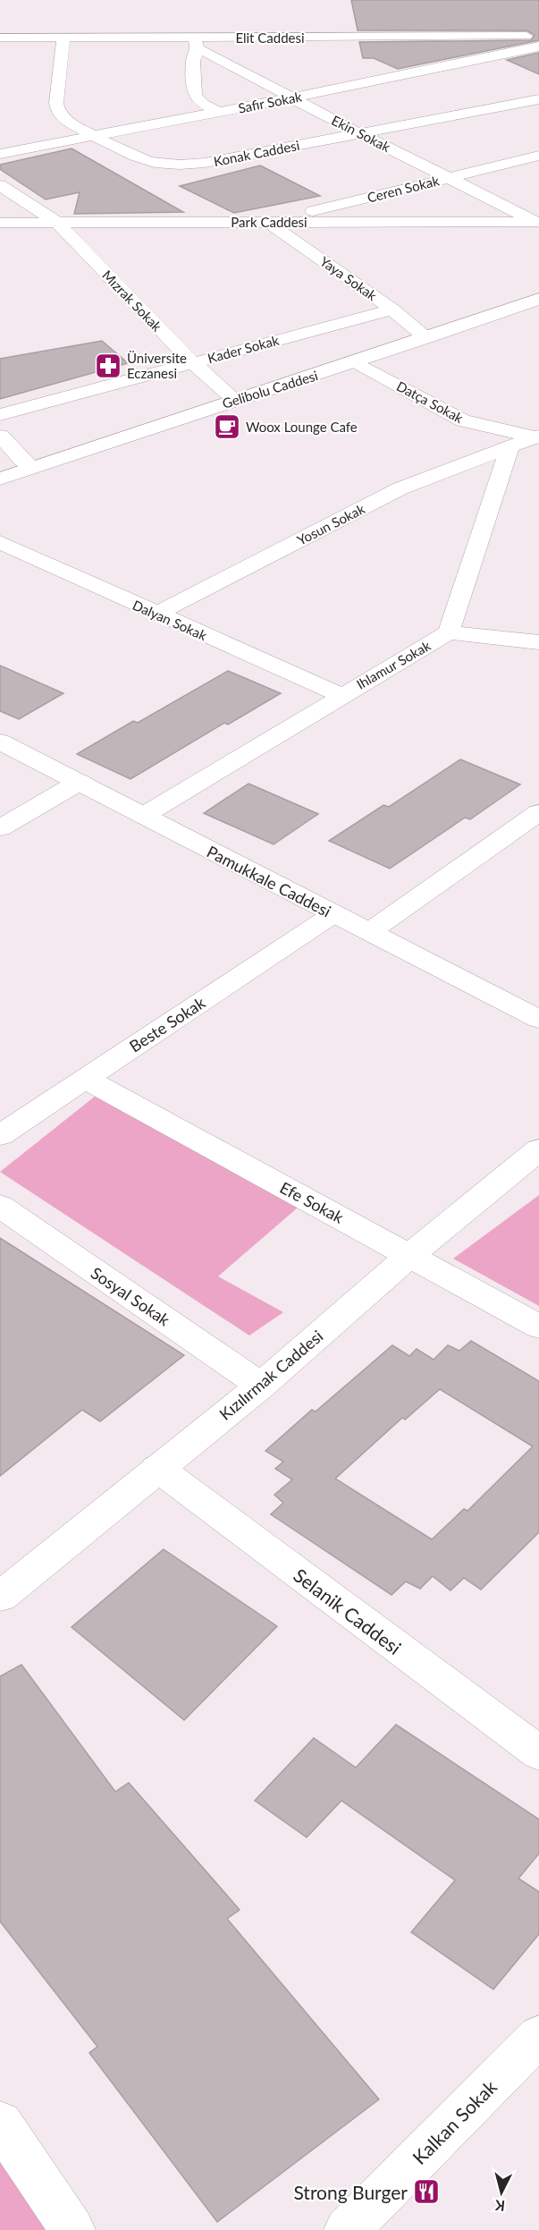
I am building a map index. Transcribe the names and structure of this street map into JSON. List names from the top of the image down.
{
  "streets": {
    "street": [
      "Elit Caddesi",
      "Safir Sokak",
      "Ekin Sokak",
      "Konak Caddesi",
      "Ceren Sokak",
      "Park Caddesi",
      "Yaya Sokak",
      "Mızrak Sokak",
      "Kader Sokak",
      "Gelibolu Caddesi",
      "Datça Sokak",
      "Yosun Sokak",
      "Dalyan Sokak",
      "Ihlamur Sokak",
      "Pamukkale Caddesi",
      "Beste Sokak",
      "Efe Sokak",
      "Sosyal Sokak",
      "Kızılırmak Caddesi",
      "Selanik Caddesi",
      "Kalkan Sokak"
    ]
  },
  "crossings": [
    ["Elit Caddesi", "Ekin Sokak"],
    ["Elit Caddesi", "Konak Caddesi"],
    ["Safir Sokak", "Ekin Sokak"],
    ["Safir Sokak", "Konak Caddesi"],
    ["Ekin Sokak", "Konak Caddesi"],
    ["Ekin Sokak", "Ceren Sokak"],
    ["Ekin Sokak", "Park Caddesi"],
    ["Ceren Sokak", "Park Caddesi"],
    ["Ceren Sokak", "Yaya Sokak"],
    ["Park Caddesi", "Yaya Sokak"],
    ["Park Caddesi", "Mızrak Sokak"],
    ["Yaya Sokak", "Kader Sokak"],
    ["Yaya Sokak", "Gelibolu Caddesi"],
    ["Mızrak Sokak", "Kader Sokak"],
    ["Mızrak Sokak", "Gelibolu Caddesi"],
    ["Gelibolu Caddesi", "Datça Sokak"],
    ["Yosun Sokak", "Dalyan Sokak"],
    ["Yosun Sokak", "Ihlamur Sokak"],
    ["Dalyan Sokak", "Ihlamur Sokak"],
    ["Ihlamur Sokak", "Pamukkale Caddesi"],
    ["Pamukkale Caddesi", "Beste Sokak"],
    ["Beste Sokak", "Efe Sokak"],
    ["Efe Sokak", "Kızılırmak Caddesi"],
    ["Sosyal Sokak", "Kızılırmak Caddesi"],
    ["Kızılırmak Caddesi", "Selanik Caddesi"]
  ],
  "places": {
    "pharmacy": ["Üniversite Eczanesi"],
    "cafe": ["Woox Lounge Cafe"],
    "restaurant": ["Strong Burger"]
  },
  "north": "bottom"
}
